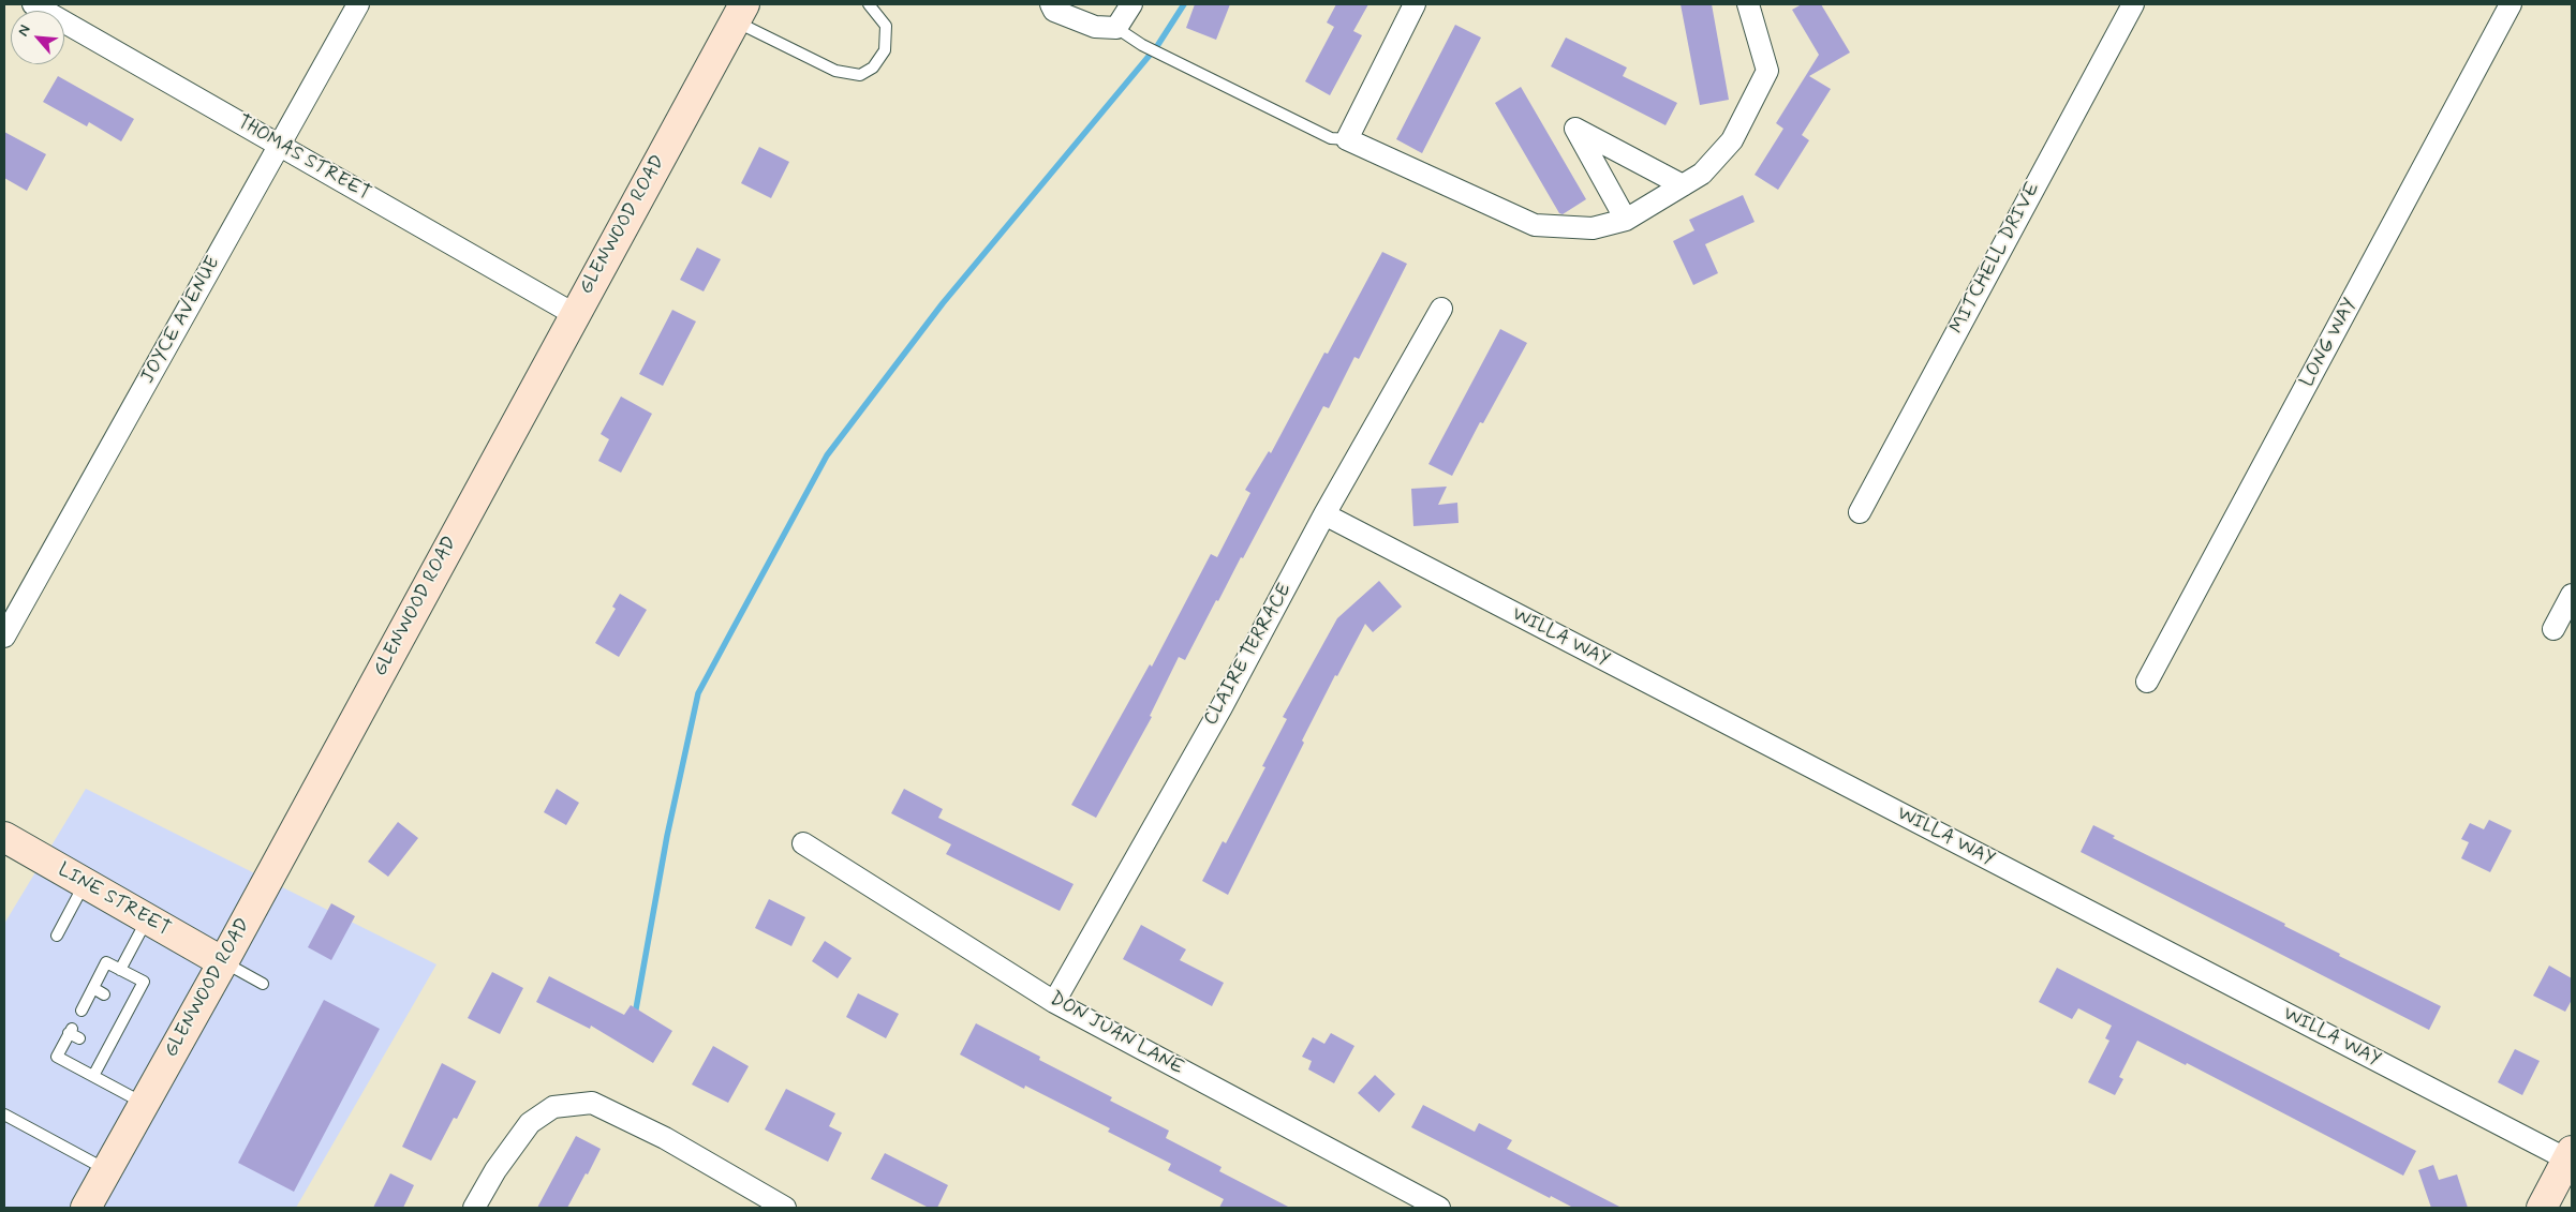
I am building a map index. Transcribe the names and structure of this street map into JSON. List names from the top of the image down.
{
  "streets": {
    "main road": ["GLENWOOD ROAD", "LINE STREET"],
    "street": [
      "THOMAS STREET",
      "MITCHELL DRIVE",
      "JOYCE AVENUE",
      "LONG WAY",
      "WILLA WAY",
      "CLAIRE TERRACE",
      "DON JUAN LANE"
    ]
  },
  "crossings": [
    ["THOMAS STREET", "GLENWOOD ROAD"],
    ["THOMAS STREET", "JOYCE AVENUE"],
    ["GLENWOOD ROAD", "LINE STREET"],
    ["WILLA WAY", "CLAIRE TERRACE"],
    ["CLAIRE TERRACE", "DON JUAN LANE"]
  ],
  "north": "top left"
}
